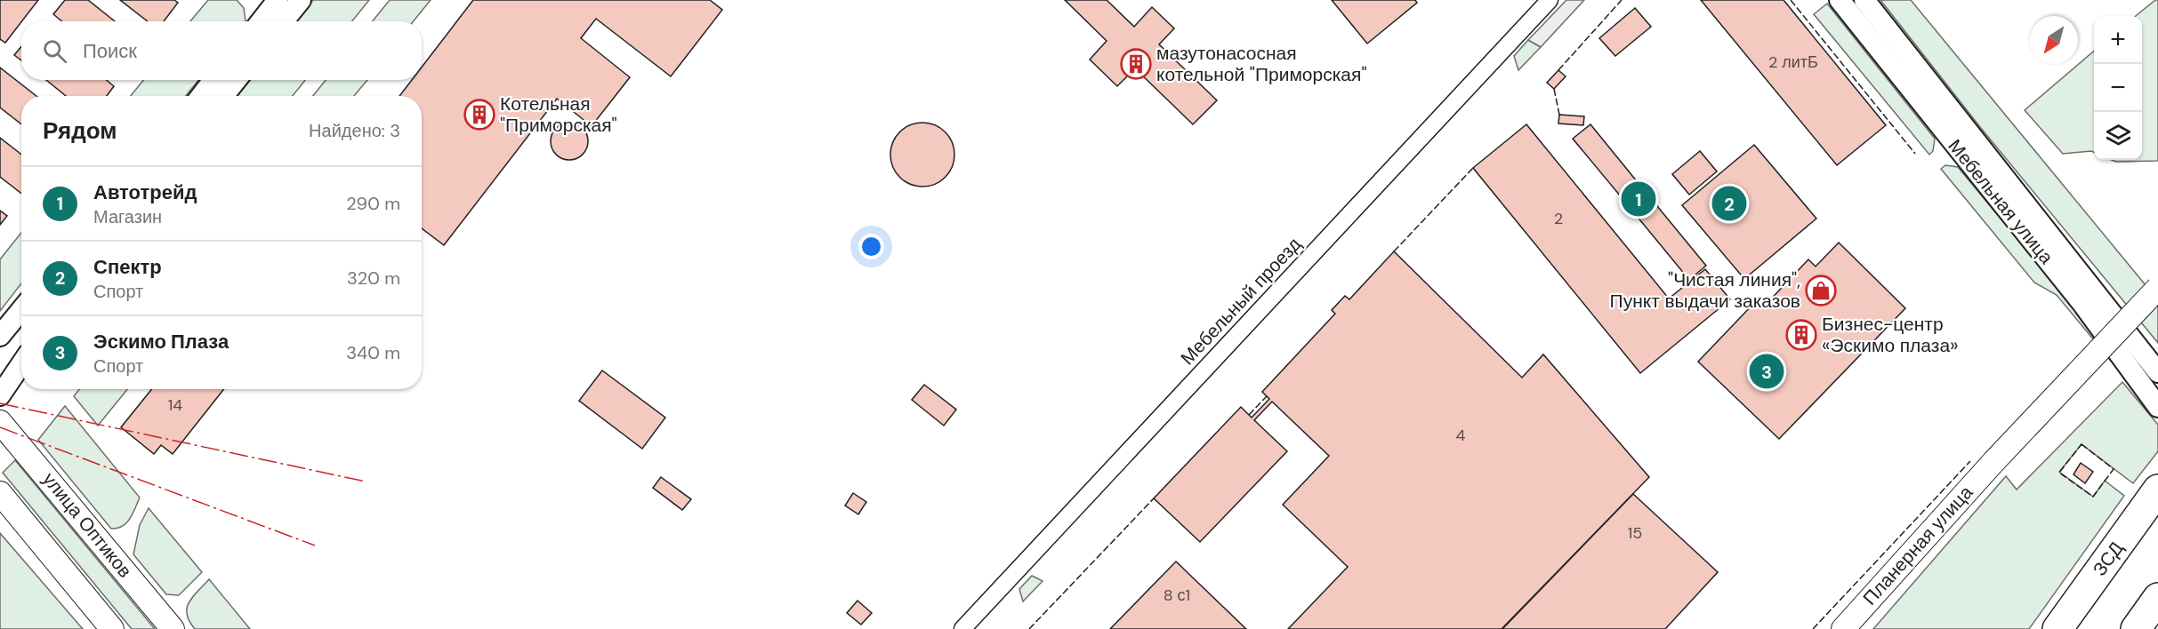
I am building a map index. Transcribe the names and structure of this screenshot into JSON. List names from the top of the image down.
{
  "streets": {
    "highway": ["ЗСД"],
    "main road": ["улица Оптиков", "Планерная улица"],
    "street": ["Мебельная улица", "Мебельный проезд"]
  },
  "places": {
    "building": ["мазутонасосная котельной \"Приморская\"", "Котельная \"Приморская\"", "Бизнес-центр «Эскимо плаза»"],
    "shop": ["\"Чистая линия\", Пункт выдачи заказов"]
  },
  "house_numbers": [
    "2 литБ",
    "2",
    "14",
    "4",
    "15",
    "8 с1"
  ],
  "north": "bottom left",
  "page": {
    "map_buttons": ["+", "−"],
    "search": "Поиск",
    "heading": ["Рядом", "Найдено: 3"],
    "list": [
      {
        "mark": "1",
        "name": "Автотрейд",
        "note": "Магазин",
        "value": "290 m"
      },
      {
        "mark": "2",
        "name": "Спектр",
        "note": "Спорт",
        "value": "320 m"
      },
      {
        "mark": "3",
        "name": "Эскимо Плаза",
        "note": "Спорт",
        "value": "340 m"
      }
    ],
    "pins": ["1", "2", "3"]
  }
}
